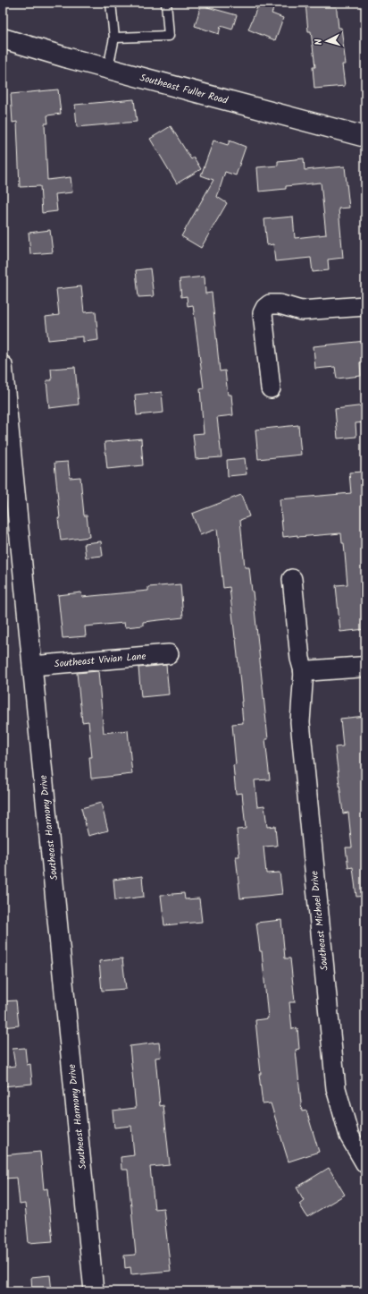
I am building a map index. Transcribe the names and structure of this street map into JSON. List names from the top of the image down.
{
  "streets": {
    "street": [
      "Southeast Fuller Road",
      "Southeast Vivian Lane",
      "Southeast Harmony Drive",
      "Southeast Michael Drive"
    ]
  },
  "crossings": [
    ["Southeast Vivian Lane", "Southeast Harmony Drive"]
  ],
  "north": "left"
}
